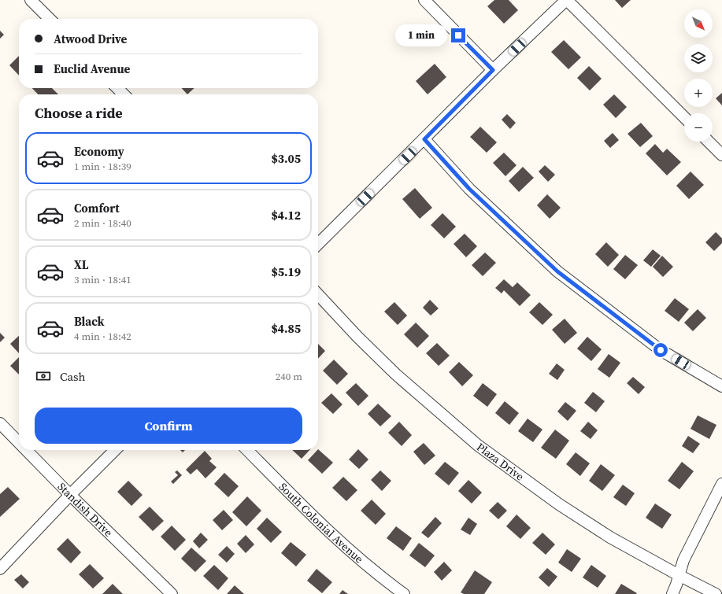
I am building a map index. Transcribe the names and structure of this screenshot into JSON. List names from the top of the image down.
{
  "streets": {
    "street": ["Plaza Drive", "Standish Drive", "South Colonial Avenue"]
  },
  "north": "bottom right",
  "page": {
    "map_buttons": ["+", "−"],
    "banner": ["Atwood Drive", "Euclid Avenue"],
    "bubble": "1 min",
    "heading": "Choose a ride",
    "list": [
      {
        "name": "Economy",
        "note": "1 min · 18:39",
        "value": "$3.05"
      },
      {
        "name": "Comfort",
        "note": "2 min · 18:40",
        "value": "$4.12"
      },
      {
        "name": "XL",
        "note": "3 min · 18:41",
        "value": "$5.19"
      },
      {
        "name": "Black",
        "note": "4 min · 18:42",
        "value": "$4.85"
      }
    ],
    "pay": ["Cash", "240 m"],
    "buttons": "Confirm"
  }
}
